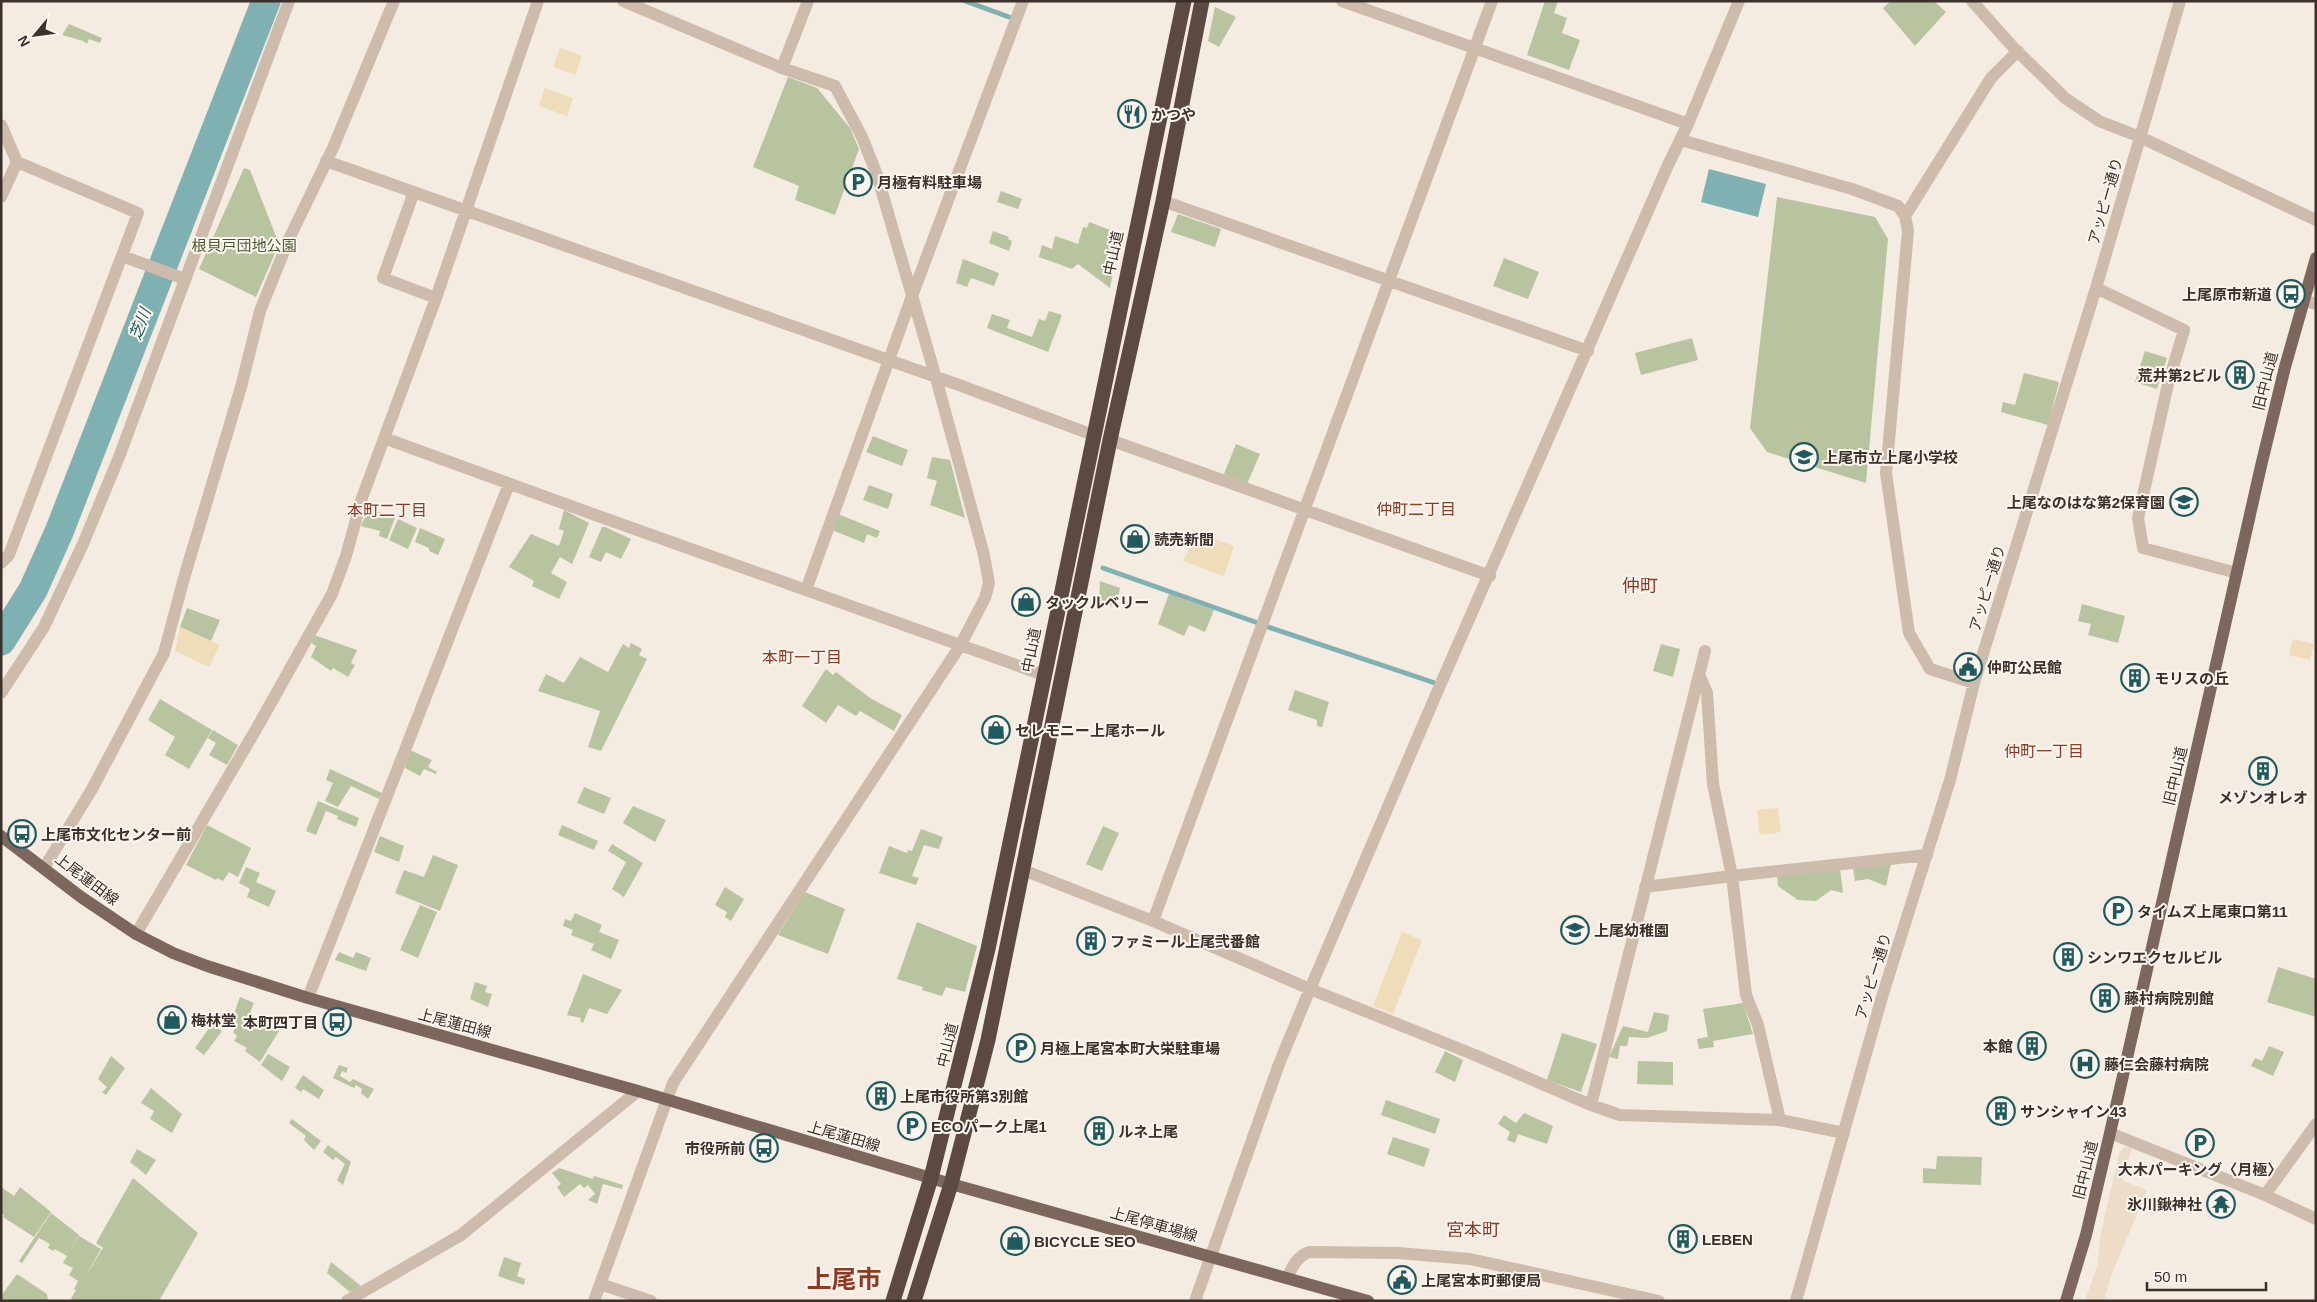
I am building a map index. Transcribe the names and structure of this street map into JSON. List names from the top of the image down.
{
  "streets": {
    "highway": ["中山道"],
    "main road": ["旧中山道", "上尾蓮田線", "上尾停車場線"],
    "street": ["アッピー通り"]
  },
  "crossings": [
    ["中山道", "上尾蓮田線"],
    ["中山道", "上尾停車場線"],
    ["上尾蓮田線", "上尾停車場線"]
  ],
  "districts": [
    "仲町二丁目",
    "本町二丁目",
    "仲町",
    "本町一丁目",
    "仲町一丁目",
    "宮本町",
    "上尾市"
  ],
  "water": ["芝川"],
  "parks": ["根貝戸団地公園"],
  "places": {
    "restaurant": ["かつや"],
    "parking": [
      "月極有料駐車場",
      "タイムズ上尾東口第11",
      "月極上尾宮本町大栄駐車場",
      "ECOパーク上尾1",
      "大木パーキング〈月極〉"
    ],
    "bus stop": [
      "上尾原市新道",
      "上尾市文化センター前",
      "本町四丁目",
      "市役所前"
    ],
    "building": [
      "荒井第2ビル",
      "モリスの丘",
      "メゾンオレオ",
      "ファミール上尾弐番館",
      "シンワエクセルビル",
      "藤村病院別館",
      "本館",
      "上尾市役所第3別館",
      "サンシャイン43",
      "ルネ上尾",
      "LEBEN"
    ],
    "school or university": ["上尾市立上尾小学校", "上尾なのはな第2保育園", "上尾幼稚園"],
    "shop": [
      "読売新聞",
      "タックルベリー",
      "セレモニー上尾ホール",
      "梅林堂",
      "BICYCLE SEO"
    ],
    "public building": ["仲町公民館", "上尾宮本町郵便局"],
    "hospital": ["藤仁会藤村病院"],
    "temple": ["氷川鍬神社"]
  },
  "scale_bar": "50 m",
  "north": "bottom left"
}
